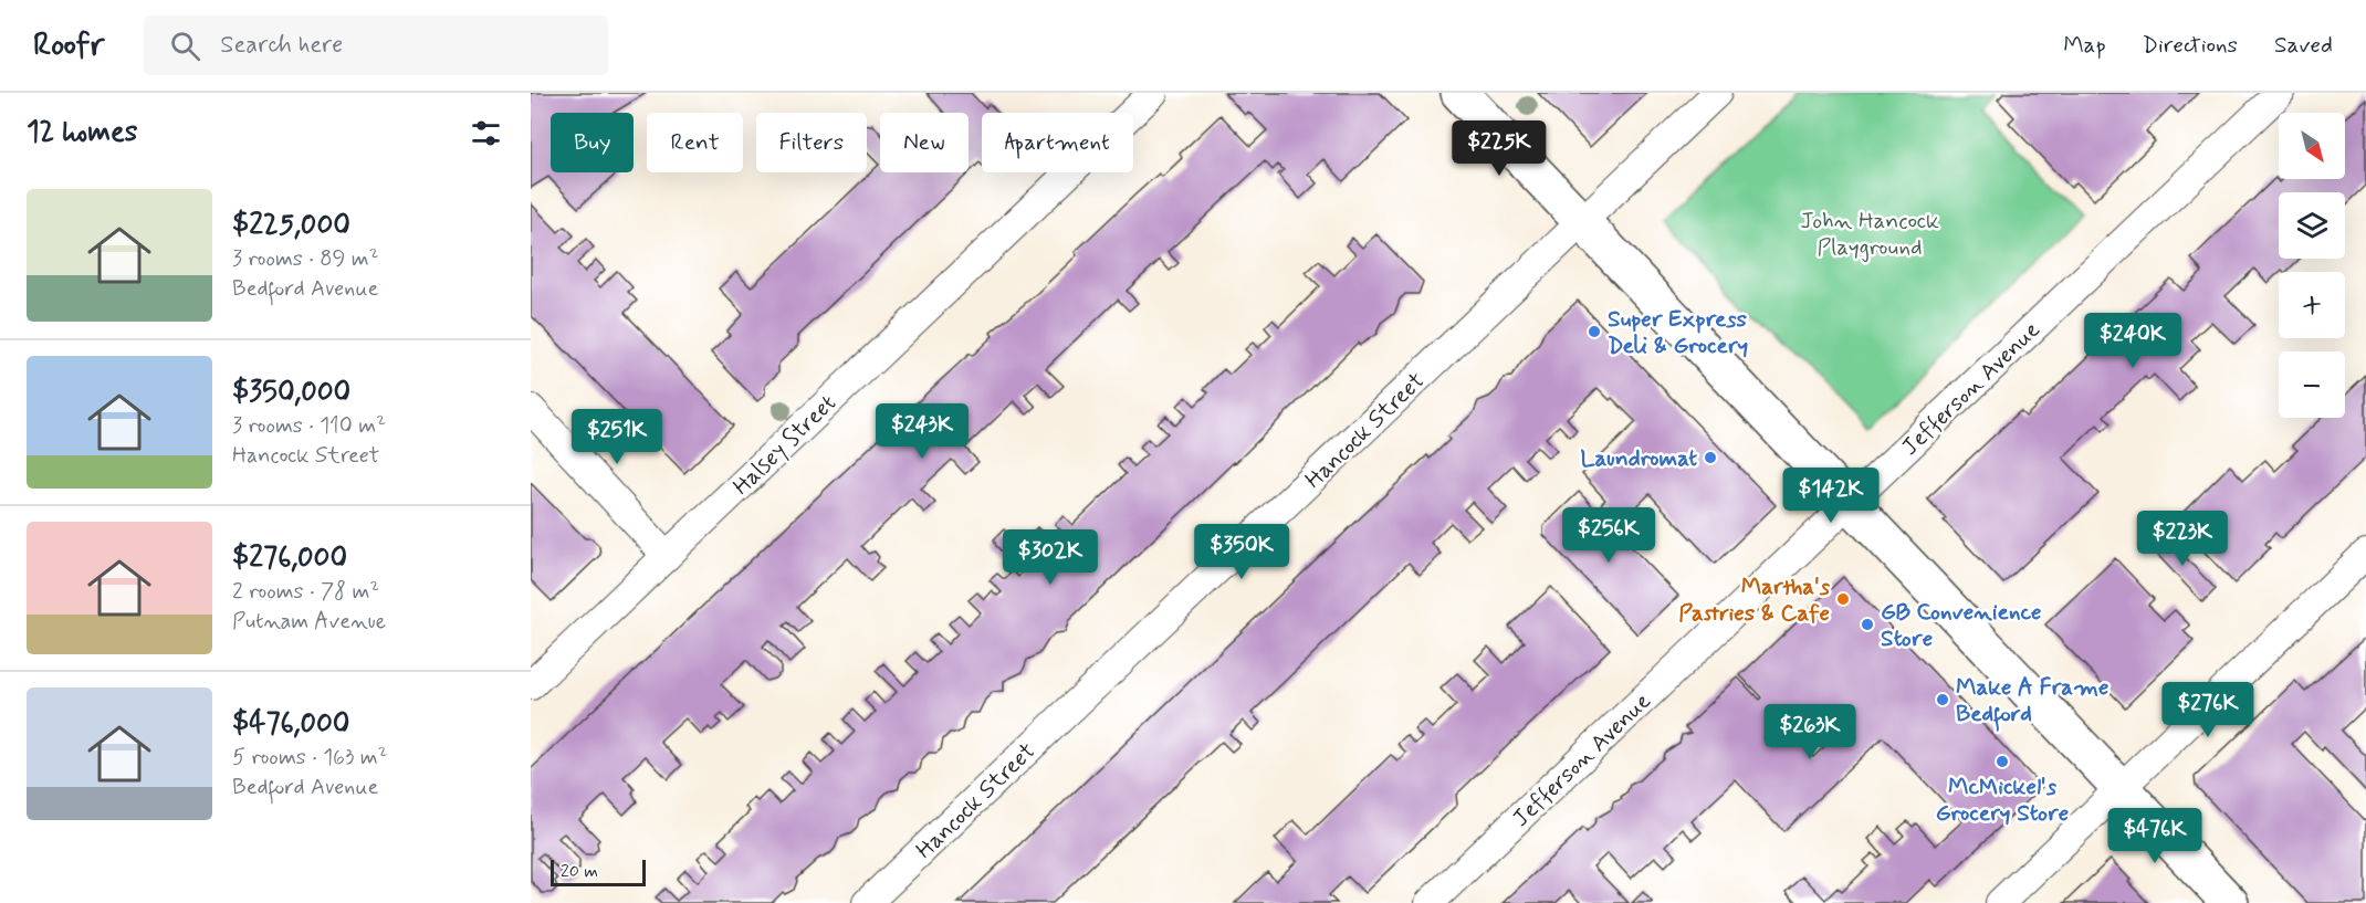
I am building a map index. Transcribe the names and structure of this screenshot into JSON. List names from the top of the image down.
{
  "streets": {
    "street": ["Jefferson Avenue", "Hancock Street", "Halsey Street"]
  },
  "parks": ["John Hancock Playground"],
  "places": [
    "Super Express Deli & Grocery",
    "Laundromat",
    "Martha's Pastries & Cafe",
    "GB Convenience Store",
    "Make A Frame Bedford",
    "McMickel's Grocery Store"
  ],
  "scale_bar": "20 m",
  "north": "bottom right",
  "page": {
    "header": "Roofr",
    "search": "Search here",
    "nav": ["Map", "Directions", "Saved"],
    "heading": "12 homes",
    "map_buttons": ["+", "−"],
    "chip": [
      "Buy",
      "Rent",
      "Filters",
      "New",
      "Apartment"
    ],
    "price": [
      "$225K",
      "$240K",
      "$243K",
      "$251K",
      "$142K",
      "$256K",
      "$223K",
      "$350K",
      "$302K",
      "$276K",
      "$263K",
      "$476K"
    ],
    "list": [
      {
        "name": "$225,000",
        "note": "3 rooms · 89 m² · Bedford Avenue"
      },
      {
        "name": "$350,000",
        "note": "3 rooms · 110 m² · Hancock Street"
      },
      {
        "name": "$276,000",
        "note": "2 rooms · 78 m² · Putnam Avenue"
      },
      {
        "name": "$476,000",
        "note": "5 rooms · 163 m² · Bedford Avenue"
      }
    ],
    "scale": "20 m"
  }
}
